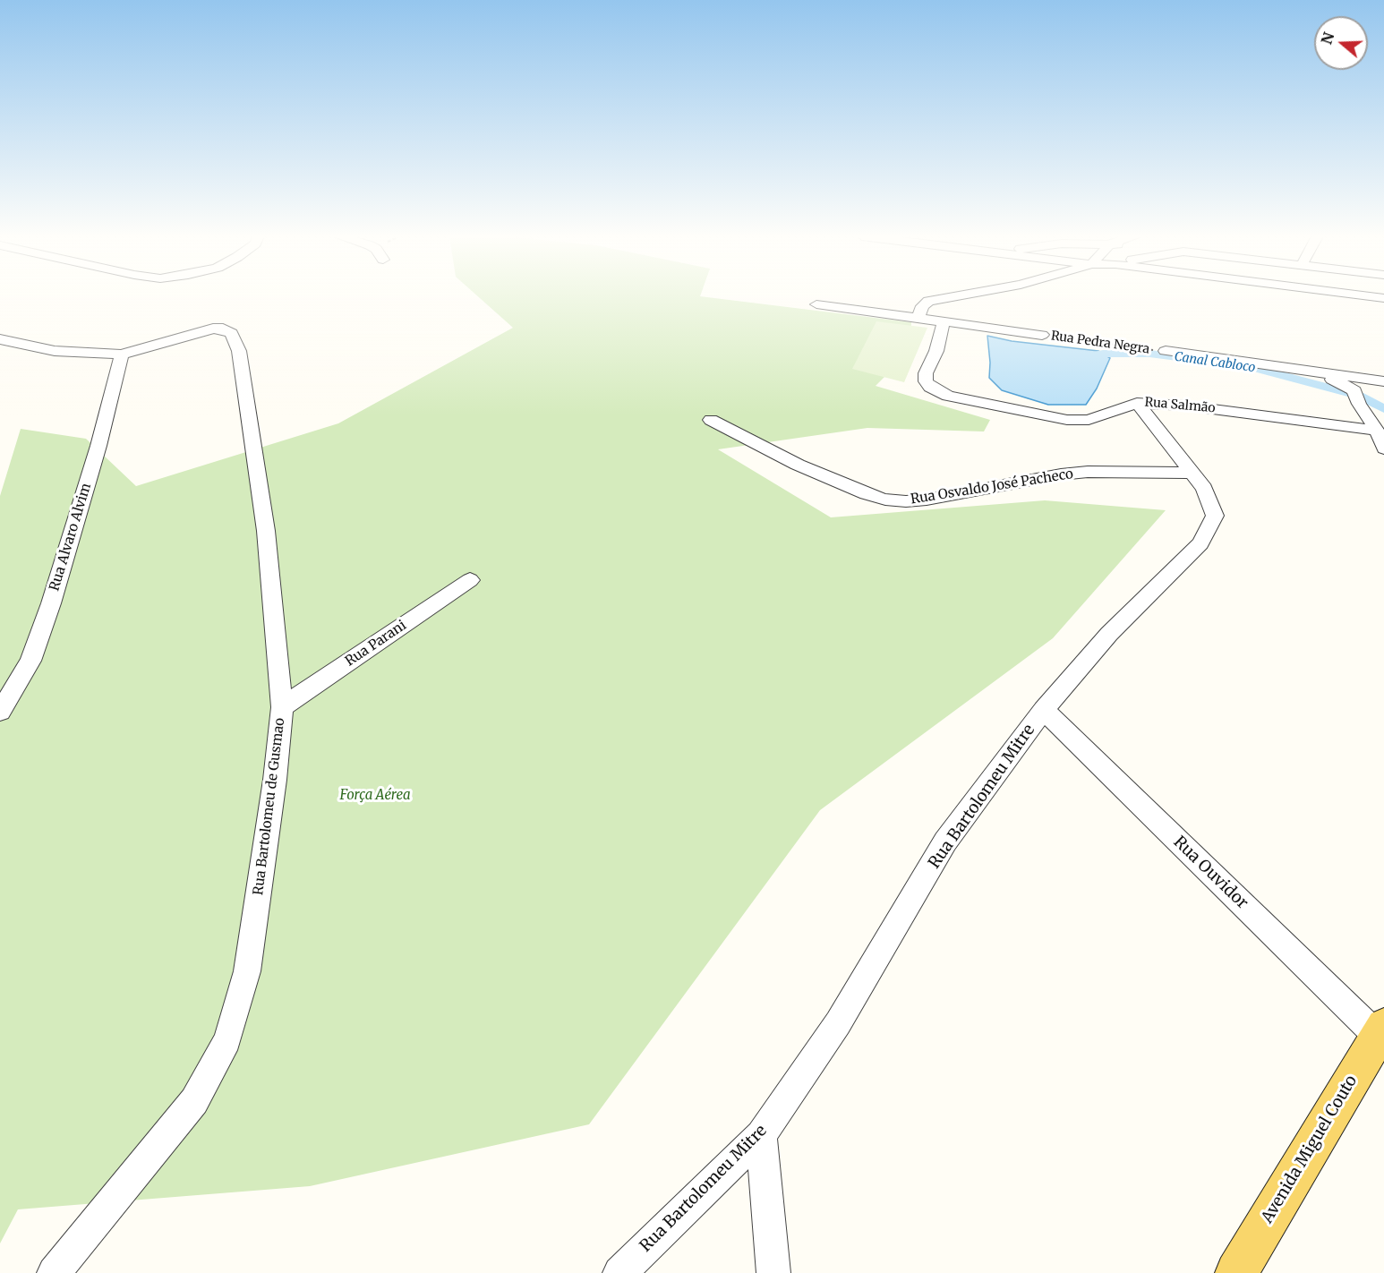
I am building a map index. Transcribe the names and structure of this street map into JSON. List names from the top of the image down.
{
  "streets": {
    "main road": ["Avenida Miguel Couto"],
    "street": [
      "Rua Pedra Negra",
      "Rua Salmão",
      "Rua Osvaldo José Pacheco",
      "Rua Alvaro Alvim",
      "Rua Parani",
      "Rua Bartolomeu Mitre",
      "Rua Bartolomeu de Gusmao",
      "Rua Ouvidor"
    ]
  },
  "crossings": [
    ["Rua Pedra Negra", "Rua Salmão"],
    ["Rua Salmão", "Rua Bartolomeu Mitre"],
    ["Rua Osvaldo José Pacheco", "Rua Bartolomeu Mitre"],
    ["Rua Alvaro Alvim", "Rua Bartolomeu de Gusmao"],
    ["Rua Parani", "Rua Bartolomeu de Gusmao"],
    ["Rua Bartolomeu Mitre", "Rua Ouvidor"],
    ["Rua Ouvidor", "Avenida Miguel Couto"]
  ],
  "water": ["Canal Cabloco"],
  "parks": ["Força Aérea"],
  "north": "left"
}
